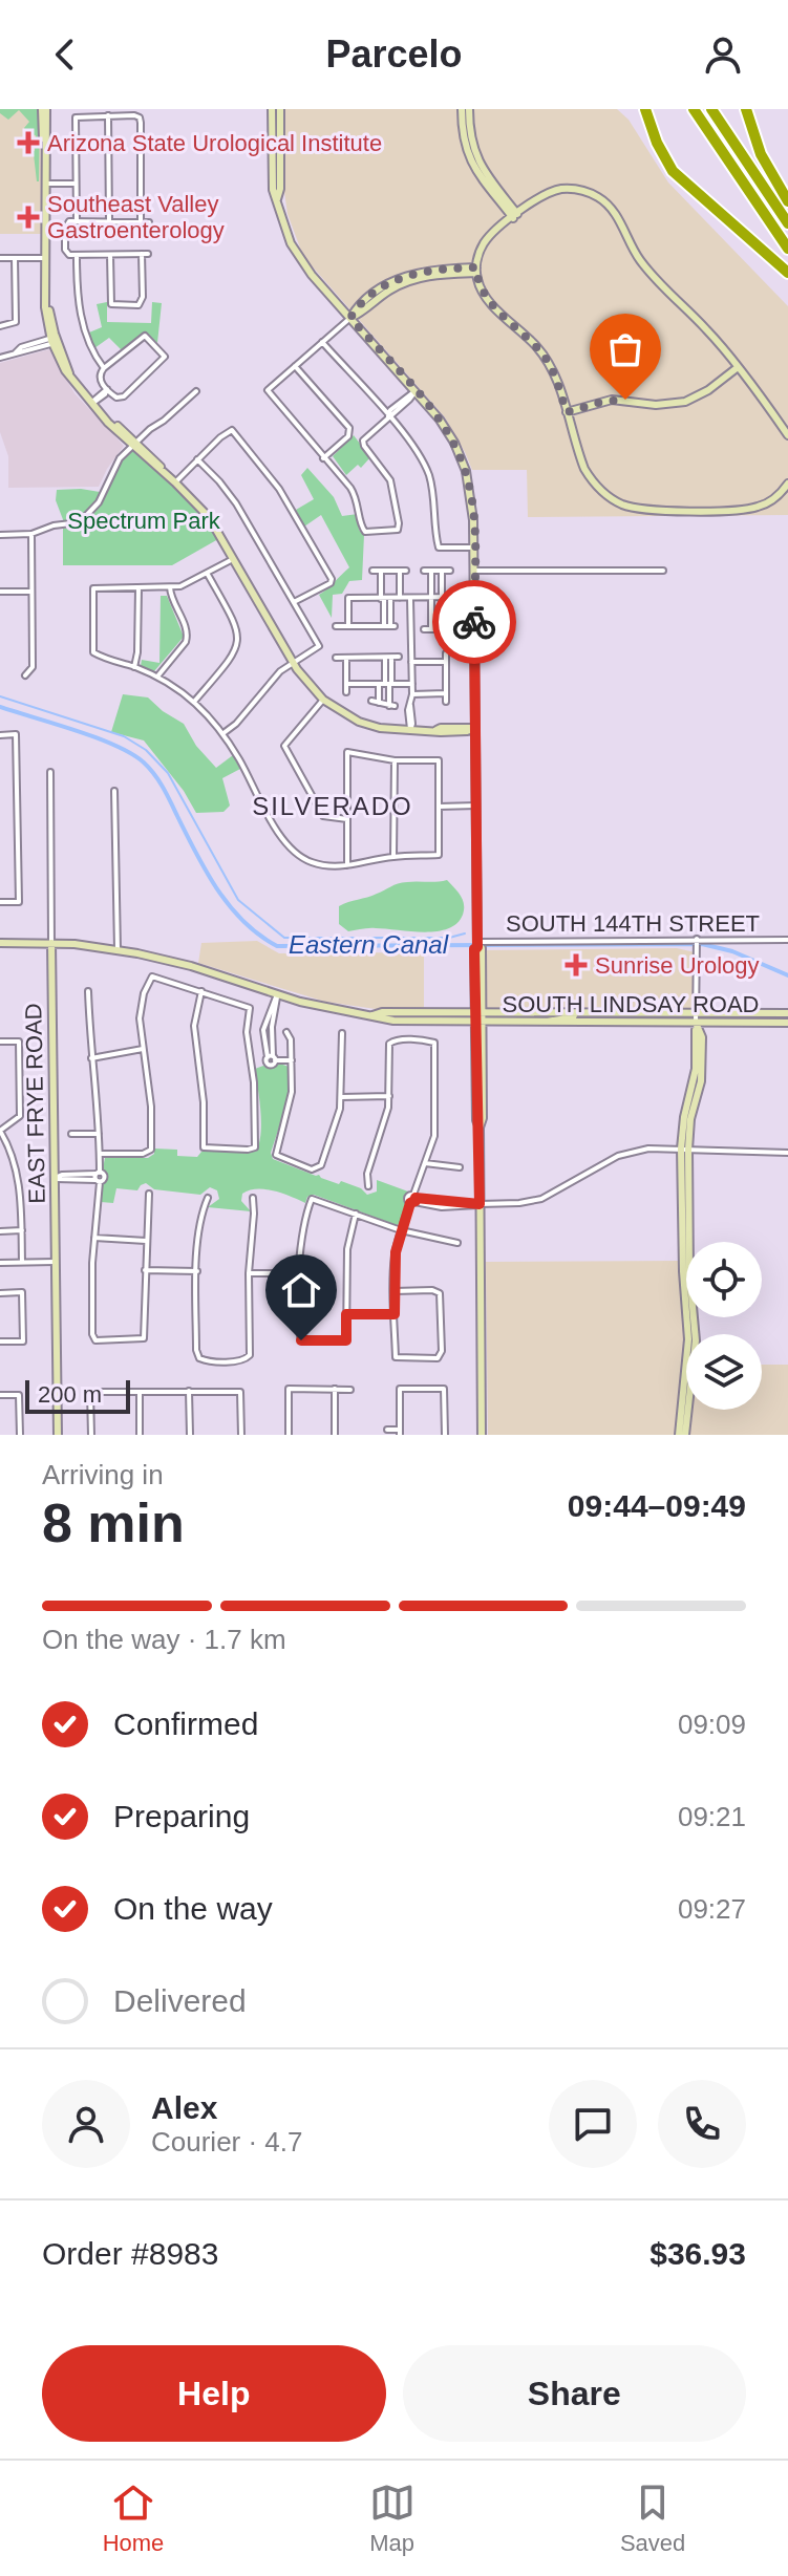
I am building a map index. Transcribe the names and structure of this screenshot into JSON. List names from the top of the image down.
{
  "streets": {
    "street": ["SOUTH 144TH STREET", "SOUTH LINDSAY ROAD", "EAST FRYE ROAD"]
  },
  "crossings": [
    ["SOUTH LINDSAY ROAD", "EAST FRYE ROAD"]
  ],
  "districts": ["SILVERADO"],
  "water": ["Eastern Canal"],
  "parks": ["Spectrum Park"],
  "places": {
    "health": ["Arizona State Urological Institute", "Southeast Valley Gastroenterology", "Sunrise Urology"]
  },
  "scale_bar": "200 m",
  "page": {
    "header": "Parcelo",
    "scale": "200 m",
    "heading": ["8 min", "Arriving in", "09:44–09:49"],
    "panel": [
      "Alex",
      "Courier · 4.7",
      "Order #8983",
      "$36.93"
    ],
    "bar": "On the way · 1.7 km",
    "list": [
      ["Confirmed", "09:09"],
      ["Preparing", "09:21"],
      ["On the way", "09:27"],
      "Delivered"
    ],
    "buttons": ["Help", "Share"],
    "tabs": ["Home", "Map", "Saved"]
  }
}
